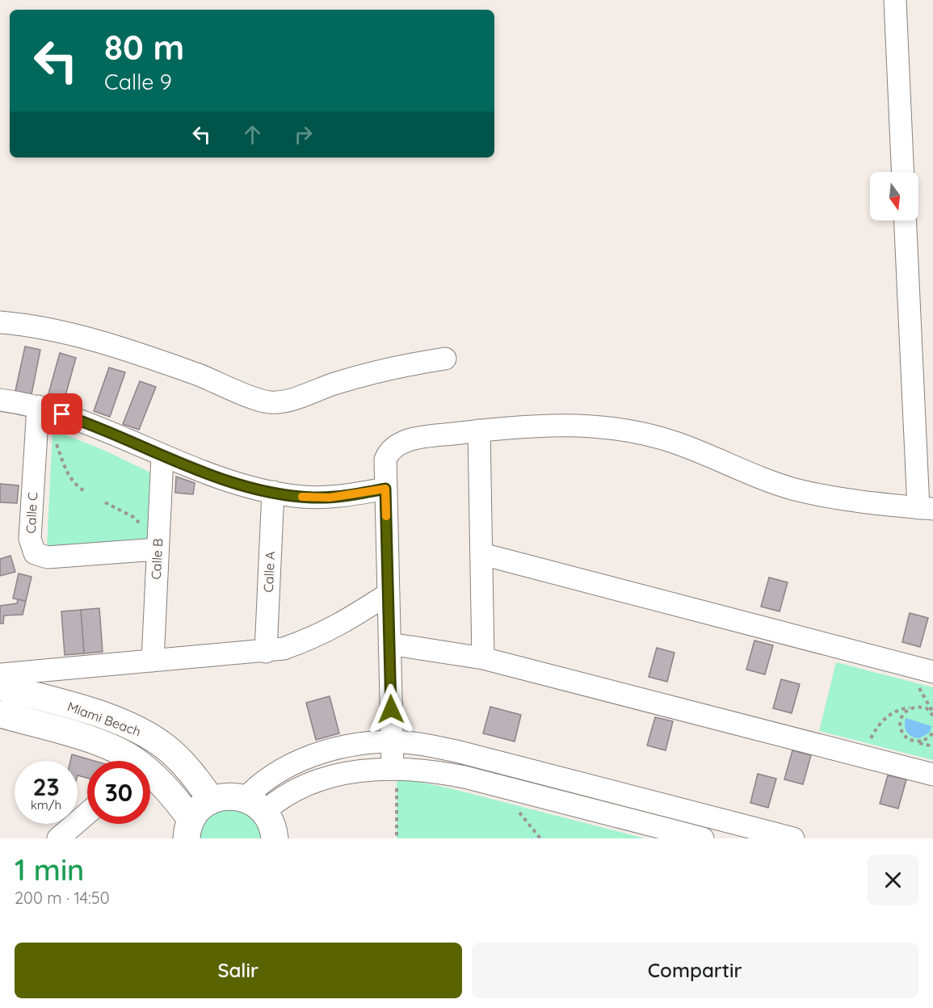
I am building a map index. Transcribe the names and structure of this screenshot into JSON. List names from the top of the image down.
{
  "streets": {
    "street": [
      "Calle C",
      "Calle B",
      "Calle A",
      "Miami Beach"
    ]
  },
  "crossings": [
    ["Calle C", "Calle B"]
  ],
  "north": "bottom",
  "page": {
    "turn": ["80 m", "Calle 9"],
    "speed": "23 km/h",
    "limit": "30",
    "heading": ["1 min", "200 m · 14:50"],
    "buttons": ["Salir", "Compartir"]
  }
}
